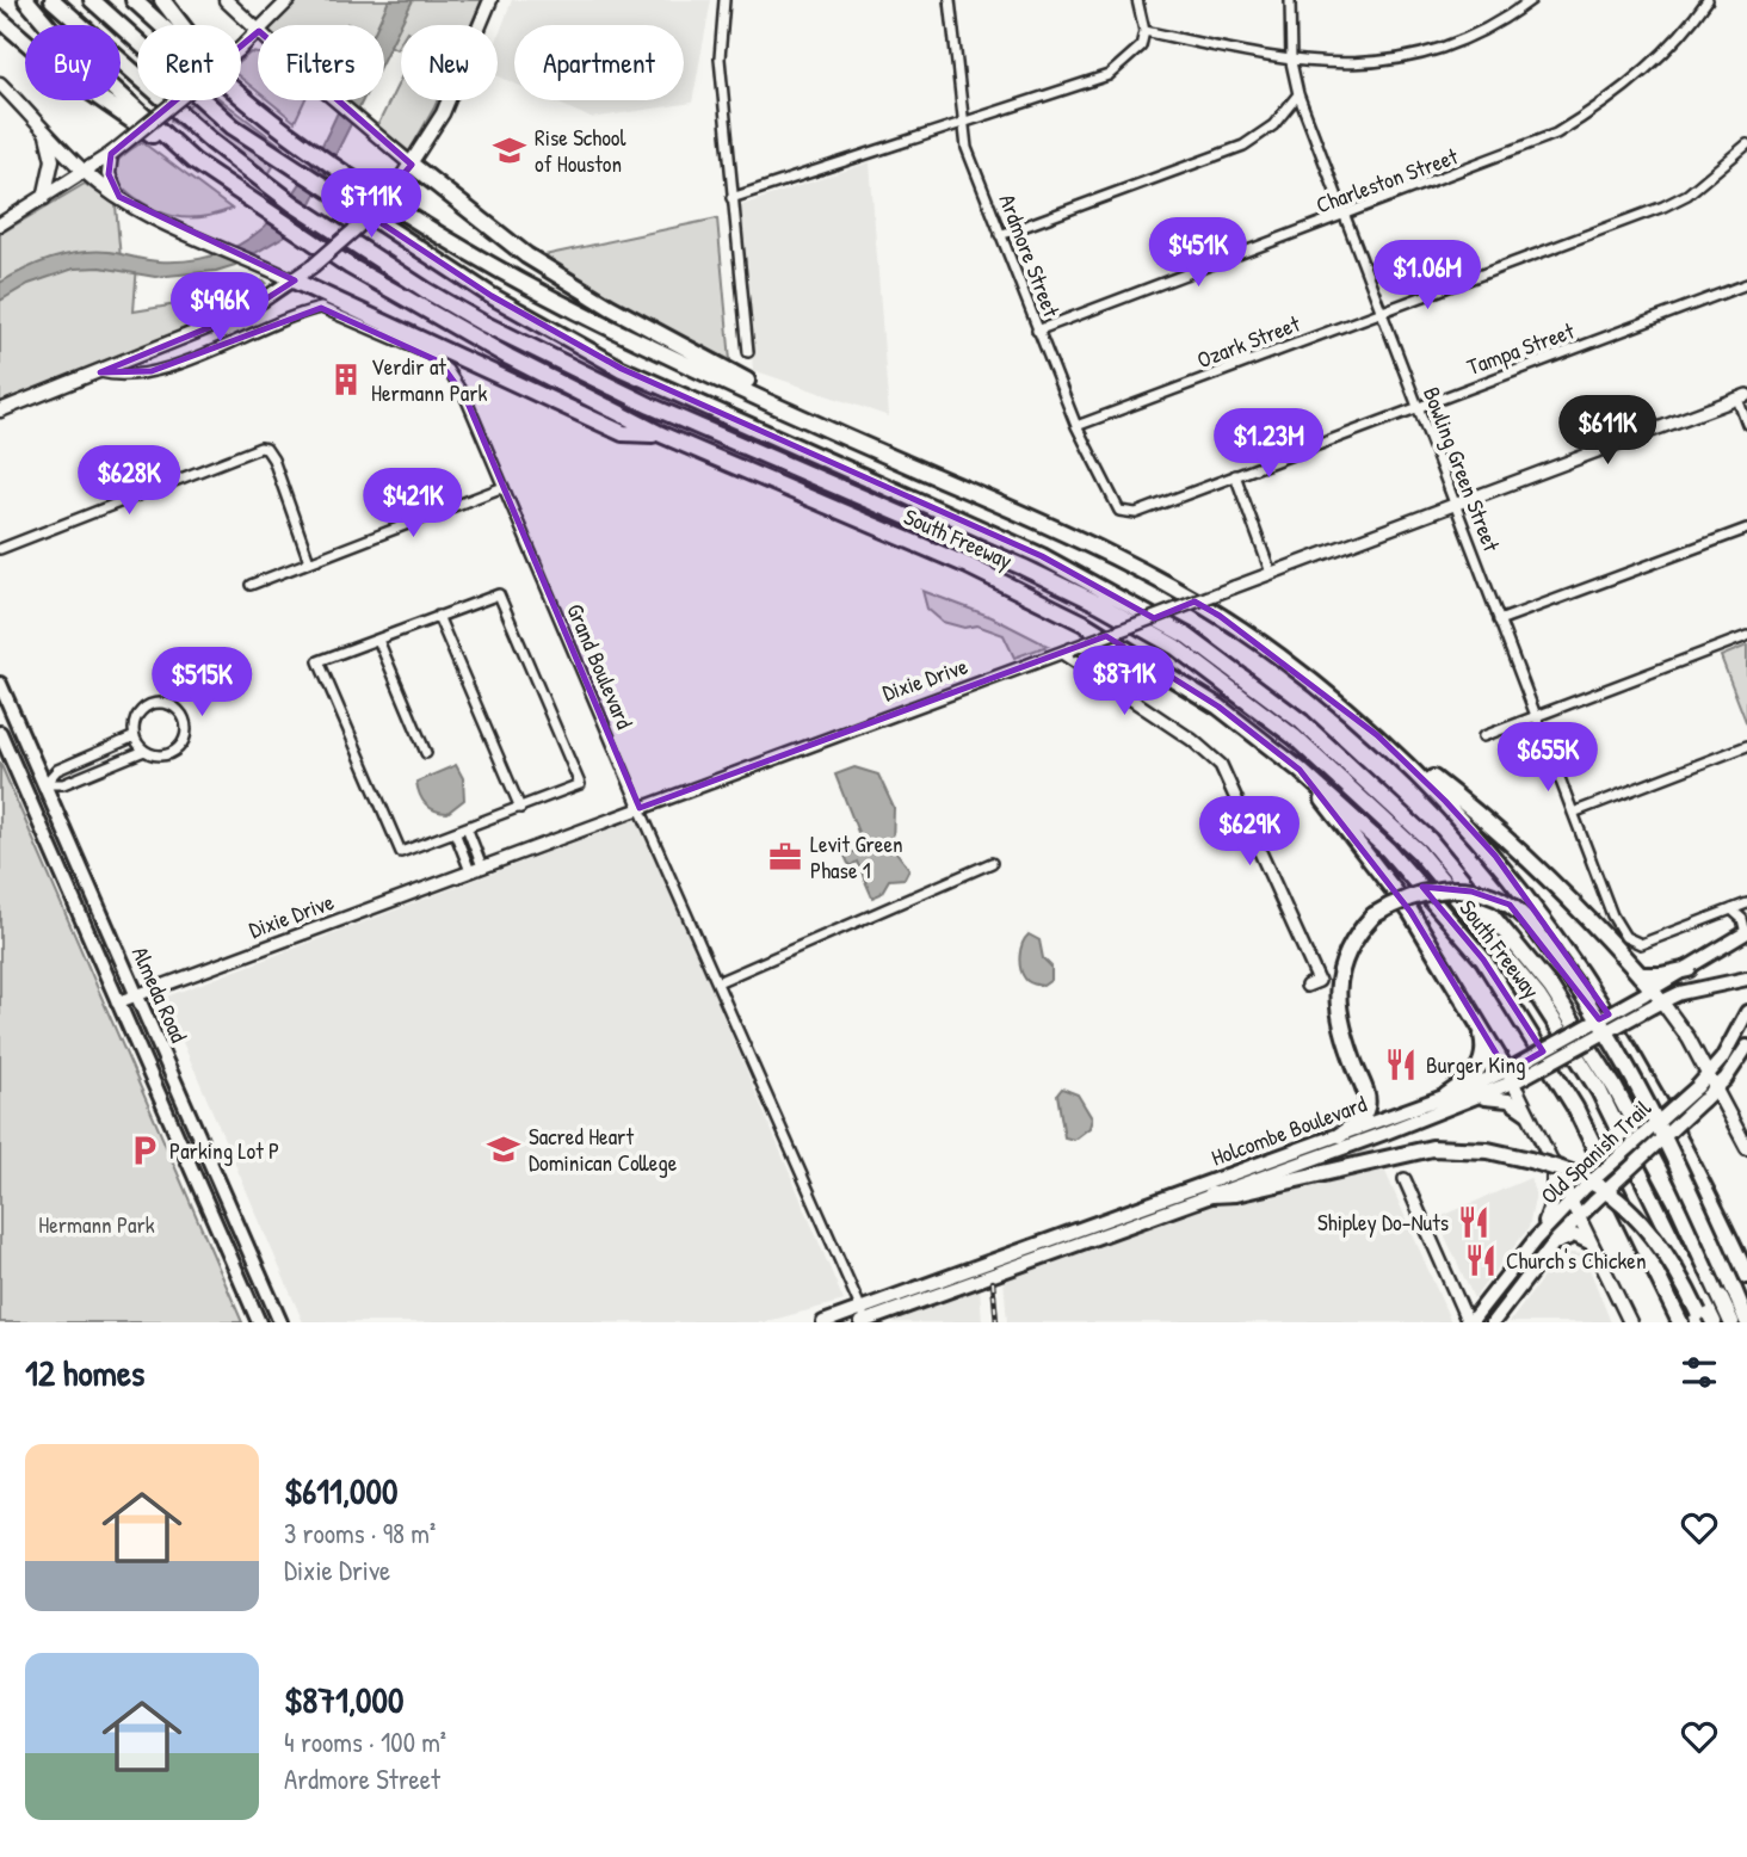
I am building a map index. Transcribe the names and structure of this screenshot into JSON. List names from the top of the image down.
{
  "streets": {
    "highway": ["South Freeway"],
    "main road": ["Almeda Road", "Holcombe Boulevard", "Old Spanish Trail"],
    "street": [
      "Charleston Street",
      "Ardmore Street",
      "Ozark Street",
      "Tampa Street",
      "Bowling Green Street",
      "Grand Boulevard",
      "Dixie Drive"
    ]
  },
  "crossings": [
    ["Charleston Street", "Ardmore Street"],
    ["Charleston Street", "Bowling Green Street"],
    ["Ardmore Street", "Ozark Street"],
    ["Ardmore Street", "Tampa Street"],
    ["Ozark Street", "Bowling Green Street"],
    ["Tampa Street", "Bowling Green Street"],
    ["Bowling Green Street", "Dixie Drive"],
    ["Grand Boulevard", "Dixie Drive"],
    ["Grand Boulevard", "Holcombe Boulevard"],
    ["Dixie Drive", "Almeda Road"]
  ],
  "parks": ["Hermann Park"],
  "places": {
    "school or university": ["Rise School of Houston", "Sacred Heart Dominican College"],
    "building": ["Verdir at Hermann Park"],
    "office": ["Levit Green Phase 1"],
    "restaurant": ["Burger King", "Shipley Do-Nuts", "Church's Chicken"],
    "parking": ["Parking Lot P"]
  },
  "page": {
    "chip": [
      "Buy",
      "Rent",
      "Filters",
      "New",
      "Apartment"
    ],
    "price": [
      "$711K",
      "$451K",
      "$1.06M",
      "$496K",
      "$611K",
      "$1.23M",
      "$628K",
      "$421K",
      "$871K",
      "$515K",
      "$655K",
      "$629K"
    ],
    "heading": "12 homes",
    "list": [
      {
        "name": "$611,000",
        "note": "3 rooms · 98 m² · Dixie Drive"
      },
      {
        "name": "$871,000",
        "note": "4 rooms · 100 m² · Ardmore Street"
      }
    ]
  }
}
